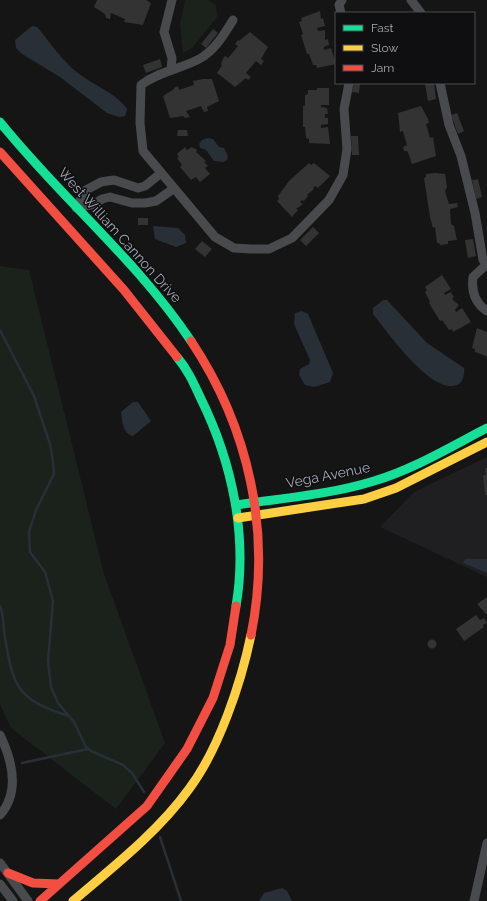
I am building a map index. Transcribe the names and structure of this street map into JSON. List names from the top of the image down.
{
  "streets": {
    "main road": ["West William Cannon Drive", "Vega Avenue"]
  },
  "crossings": [
    ["West William Cannon Drive", "Vega Avenue"]
  ],
  "legend": ["Fast", "Slow", "Jam"]
}
